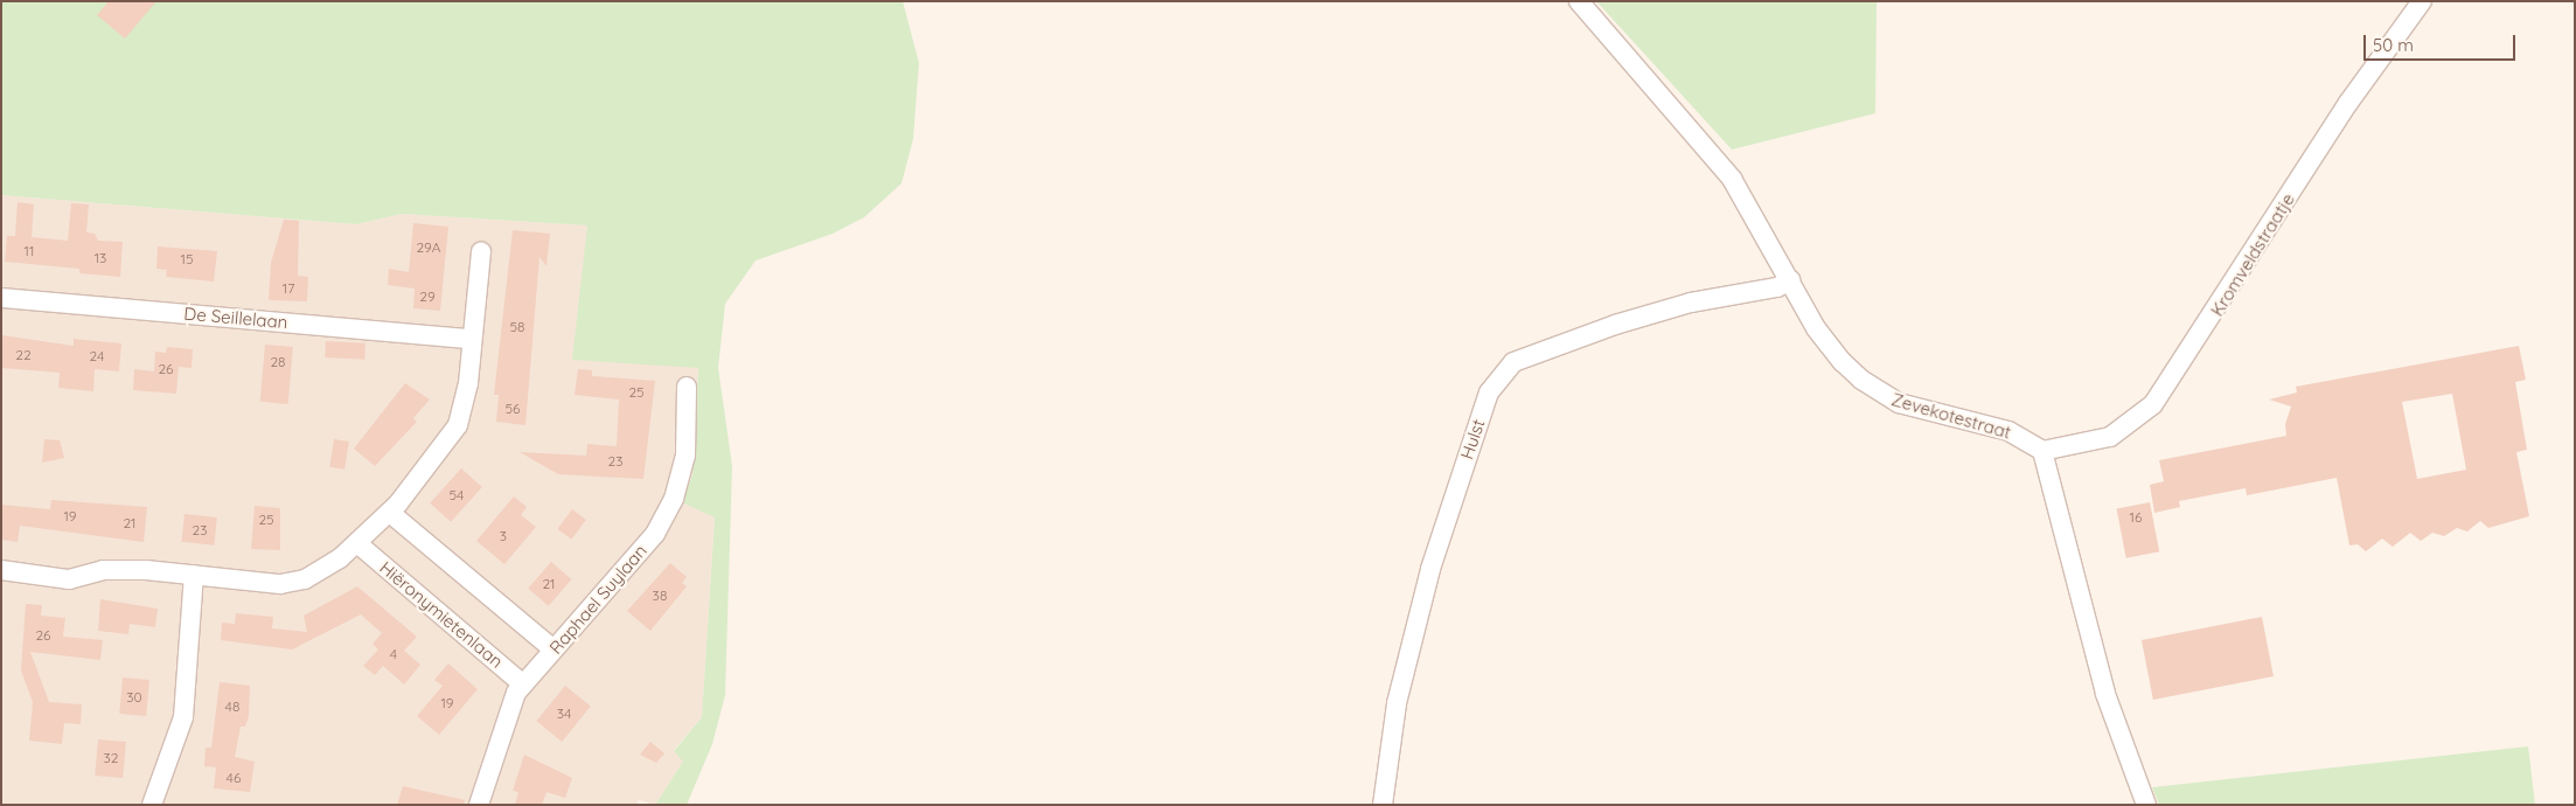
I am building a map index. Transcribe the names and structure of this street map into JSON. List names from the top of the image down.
{
  "streets": {
    "street": [
      "Kromveldstraatje",
      "De Seillelaan",
      "Zevekotestraat",
      "Hulst",
      "Raphael Suylaan",
      "Hiëronymietenlaan"
    ]
  },
  "crossings": [
    ["Kromveldstraatje", "Zevekotestraat"],
    ["Zevekotestraat", "Hulst"],
    ["Raphael Suylaan", "Hiëronymietenlaan"]
  ],
  "house_numbers": [
    "29A",
    "11",
    "13",
    "15",
    "17",
    "29",
    "58",
    "22",
    "24",
    "28",
    "26",
    "25",
    "56",
    "23",
    "54",
    "19",
    "16",
    "25",
    "21",
    "23",
    "3",
    "21",
    "38",
    "26",
    "4",
    "30",
    "19",
    "48",
    "34",
    "32",
    "46"
  ],
  "scale_bar": "50 m"
}
